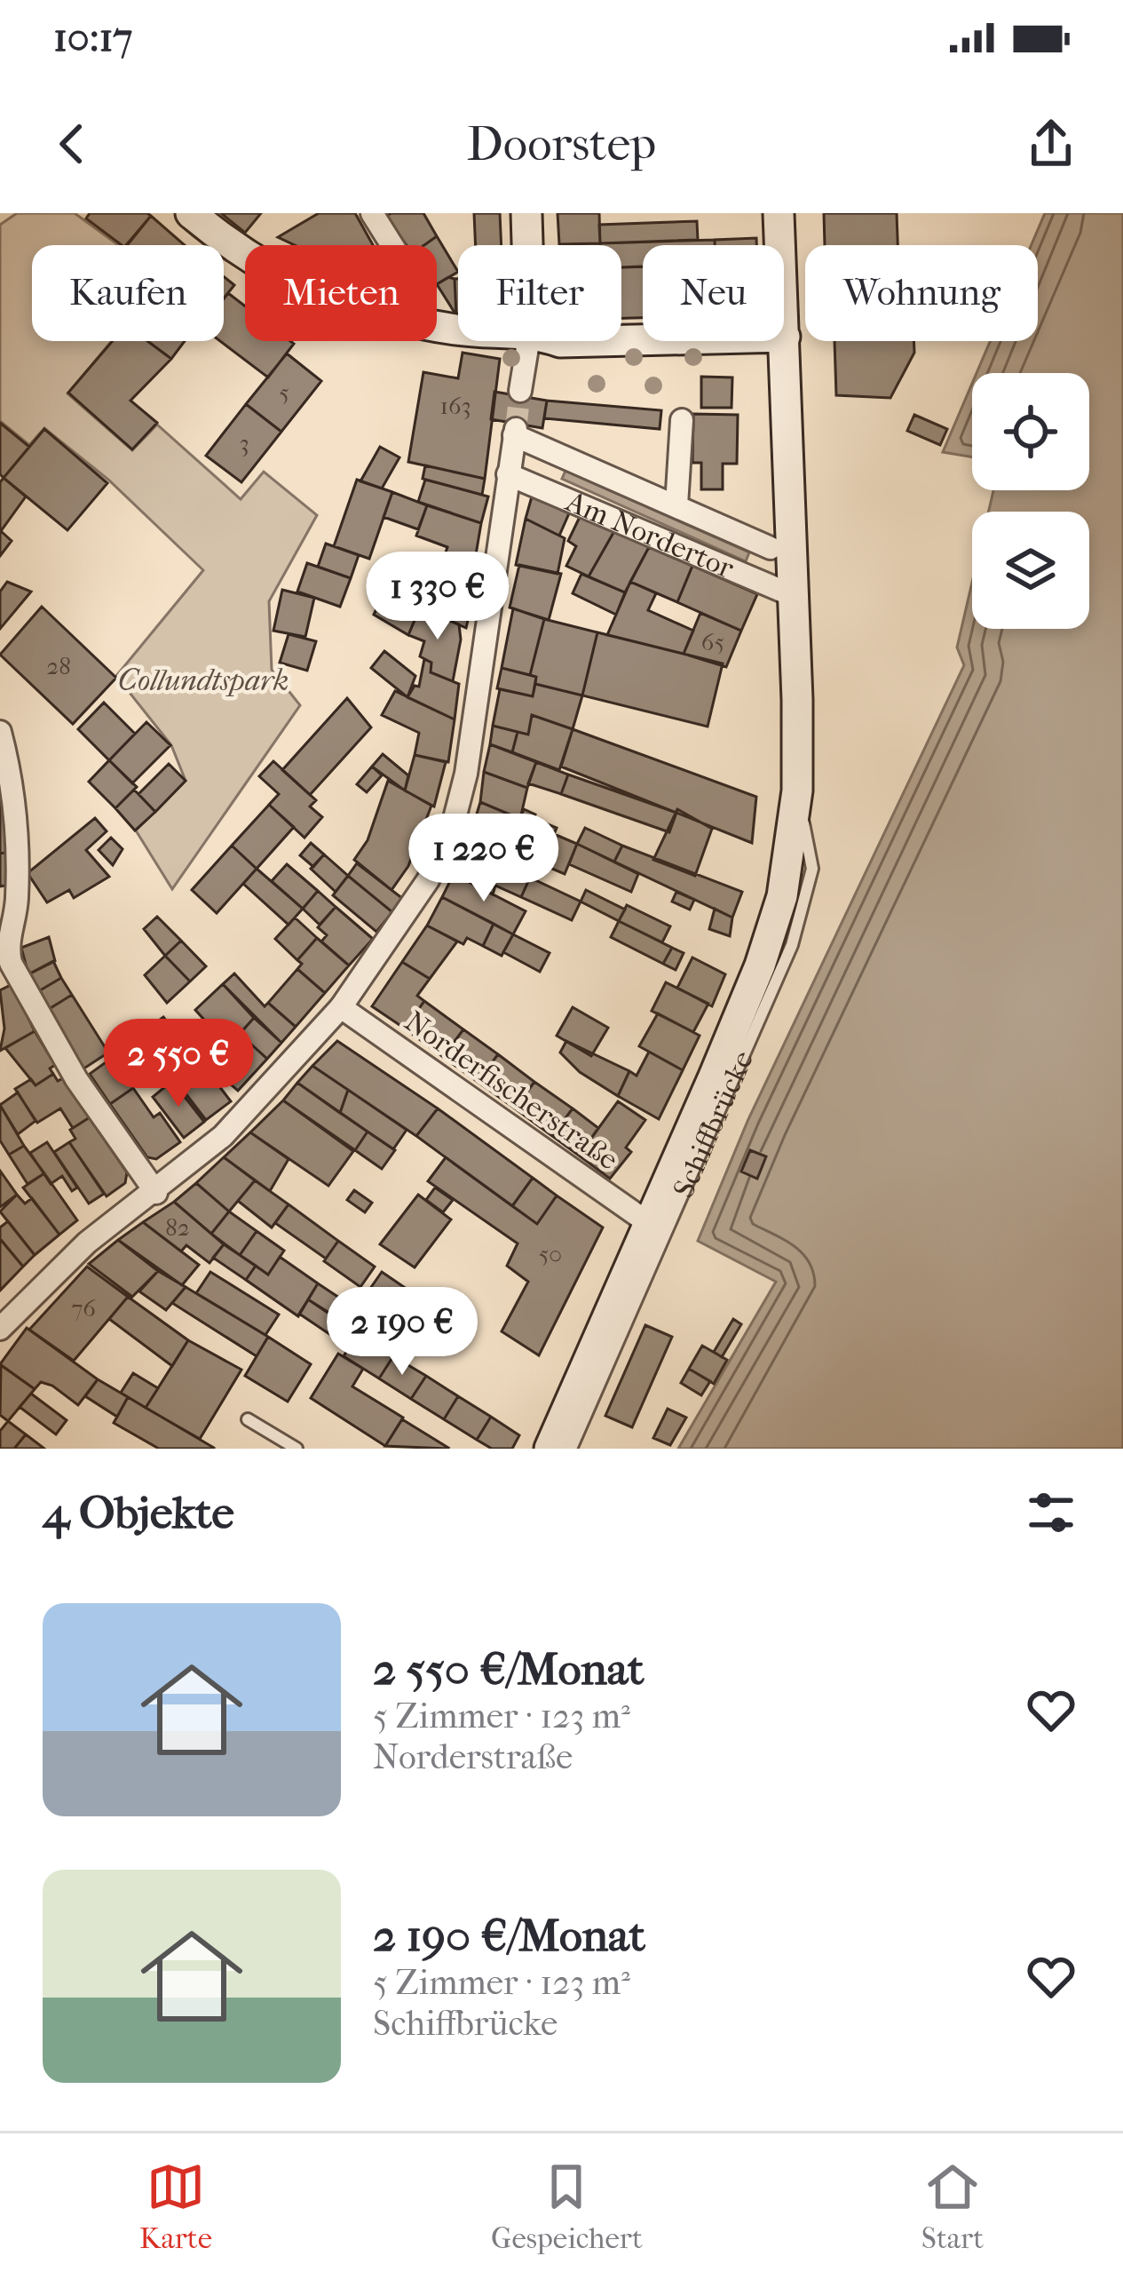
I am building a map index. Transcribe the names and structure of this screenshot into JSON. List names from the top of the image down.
{
  "streets": {
    "main road": ["Schiffbrücke"],
    "street": ["Am Nordertor", "Norderfischerstraße"]
  },
  "crossings": [
    ["Am Nordertor", "Schiffbrücke"],
    ["Norderfischerstraße", "Schiffbrücke"]
  ],
  "parks": ["Collundtspark"],
  "house_numbers": [
    "5",
    "163",
    "3",
    "65",
    "28",
    "82",
    "50",
    "76"
  ],
  "page": {
    "status": "10:17",
    "header": "Doorstep",
    "chip": [
      "Kaufen",
      "Mieten",
      "Filter",
      "Neu",
      "Wohnung"
    ],
    "price": [
      "1 330 €",
      "1 220 €",
      "2 550 €",
      "2 190 €"
    ],
    "heading": "4 Objekte",
    "list": [
      {
        "name": "2 550 €/Monat",
        "note": "5 Zimmer · 123 m² · Norderstraße"
      },
      {
        "name": "2 190 €/Monat",
        "note": "5 Zimmer · 123 m² · Schiffbrücke"
      }
    ],
    "tabs": ["Karte", "Gespeichert", "Start"]
  }
}
